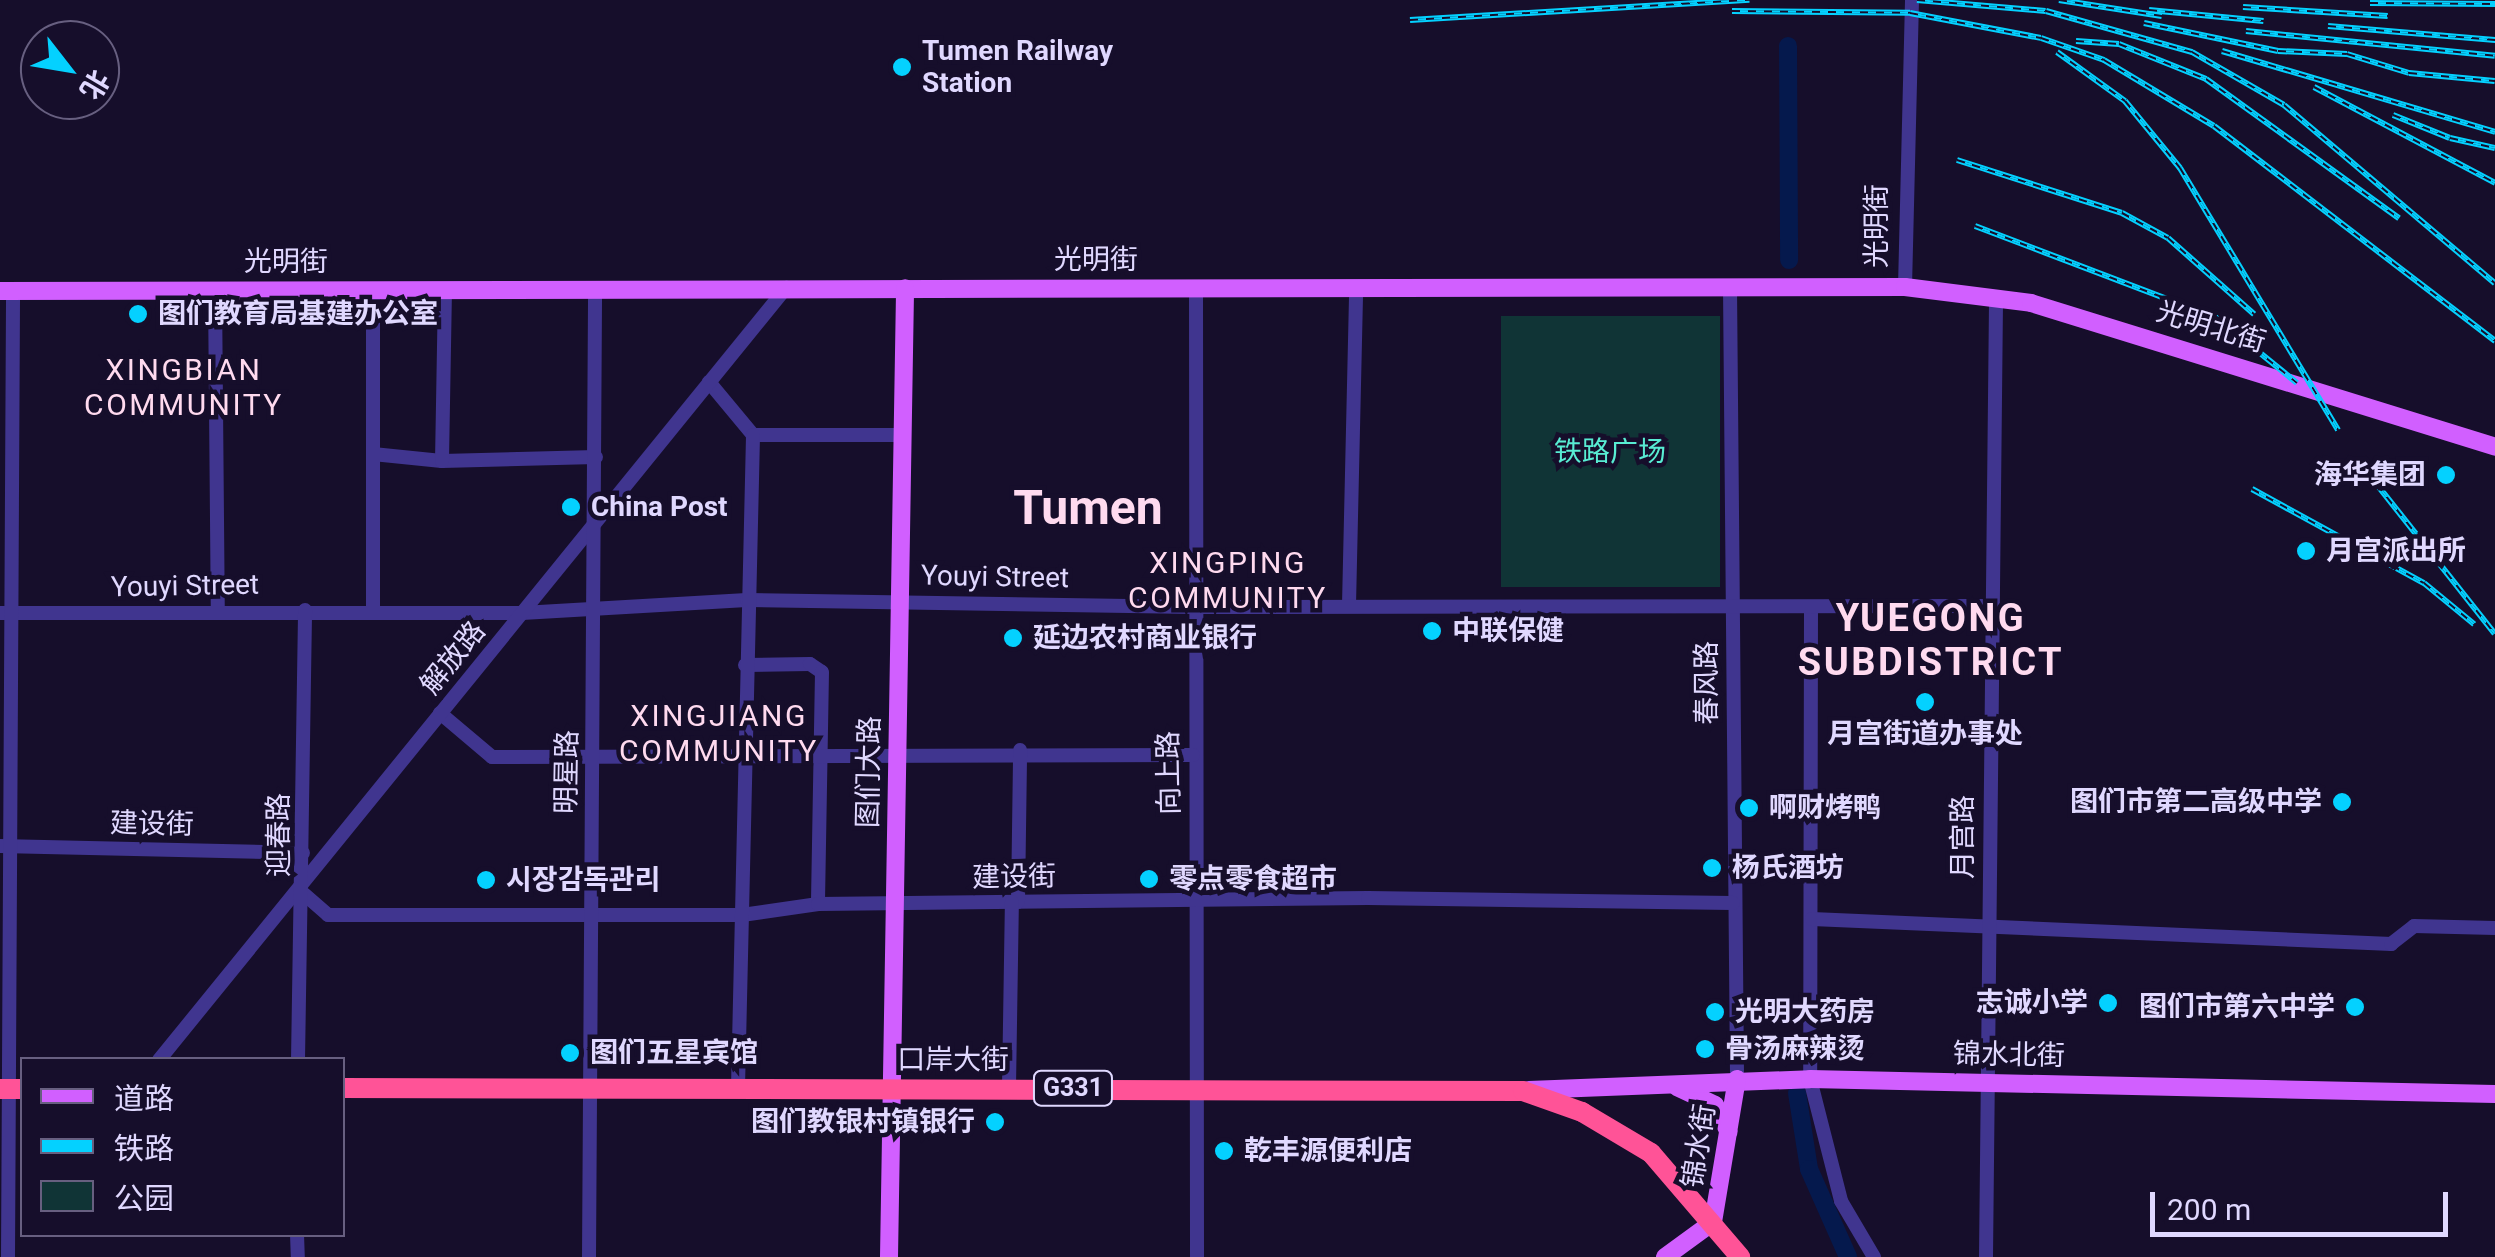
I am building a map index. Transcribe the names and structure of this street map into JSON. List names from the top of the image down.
{
  "streets": {
    "highway": ["口岸大街", "G331"],
    "main road": [
      "光明街",
      "光明北街",
      "图们大路",
      "锦水北街",
      "锦水街"
    ],
    "street": [
      "Youyi Street",
      "解放路",
      "春风路",
      "明星路",
      "向上路",
      "建设街",
      "迎春路",
      "月宫路"
    ]
  },
  "crossings": [
    ["光明街", "光明北街"],
    ["光明街", "解放路"],
    ["光明街", "春风路"],
    ["光明街", "明星路"],
    ["光明街", "图们大路"],
    ["光明街", "向上路"],
    ["光明北街", "月宫路"],
    ["Youyi Street", "解放路"],
    ["Youyi Street", "春风路"],
    ["Youyi Street", "明星路"],
    ["Youyi Street", "图们大路"],
    ["Youyi Street", "向上路"],
    ["Youyi Street", "迎春路"],
    ["Youyi Street", "月宫路"],
    ["解放路", "明星路"],
    ["解放路", "迎春路"],
    ["春风路", "建设街"],
    ["春风路", "锦水北街"],
    ["春风路", "锦水街"],
    ["明星路", "建设街"],
    ["明星路", "口岸大街"],
    ["图们大路", "建设街"],
    ["图们大路", "口岸大街"],
    ["向上路", "建设街"],
    ["向上路", "口岸大街"],
    ["建设街", "迎春路"],
    ["月宫路", "锦水北街"],
    ["锦水北街", "口岸大街"],
    ["锦水北街", "锦水街"],
    ["口岸大街", "锦水街"]
  ],
  "districts": [
    "XINGBIAN COMMUNITY",
    "Tumen",
    "XINGPING COMMUNITY",
    "YUEGONG SUBDISTRICT",
    "XINGJIANG COMMUNITY"
  ],
  "parks": ["铁路广场"],
  "places": [
    "Tumen Railway Station",
    "图们教育局基建办公室",
    "海华集团",
    "China Post",
    "月宫派出所",
    "中联保健",
    "延边农村商业银行",
    "月宫街道办事处",
    "图们市第二高级中学",
    "啊财烤鸭",
    "杨氏酒坊",
    "零点零食超市",
    "시장감독관리",
    "志诚小学",
    "图们市第六中学",
    "光明大药房",
    "骨汤麻辣烫",
    "图们五星宾馆",
    "图们教银村镇银行",
    "乾丰源便利店"
  ],
  "legend": ["道路", "铁路", "公园"],
  "scale_bar": "200 m",
  "north": "bottom right"
}
